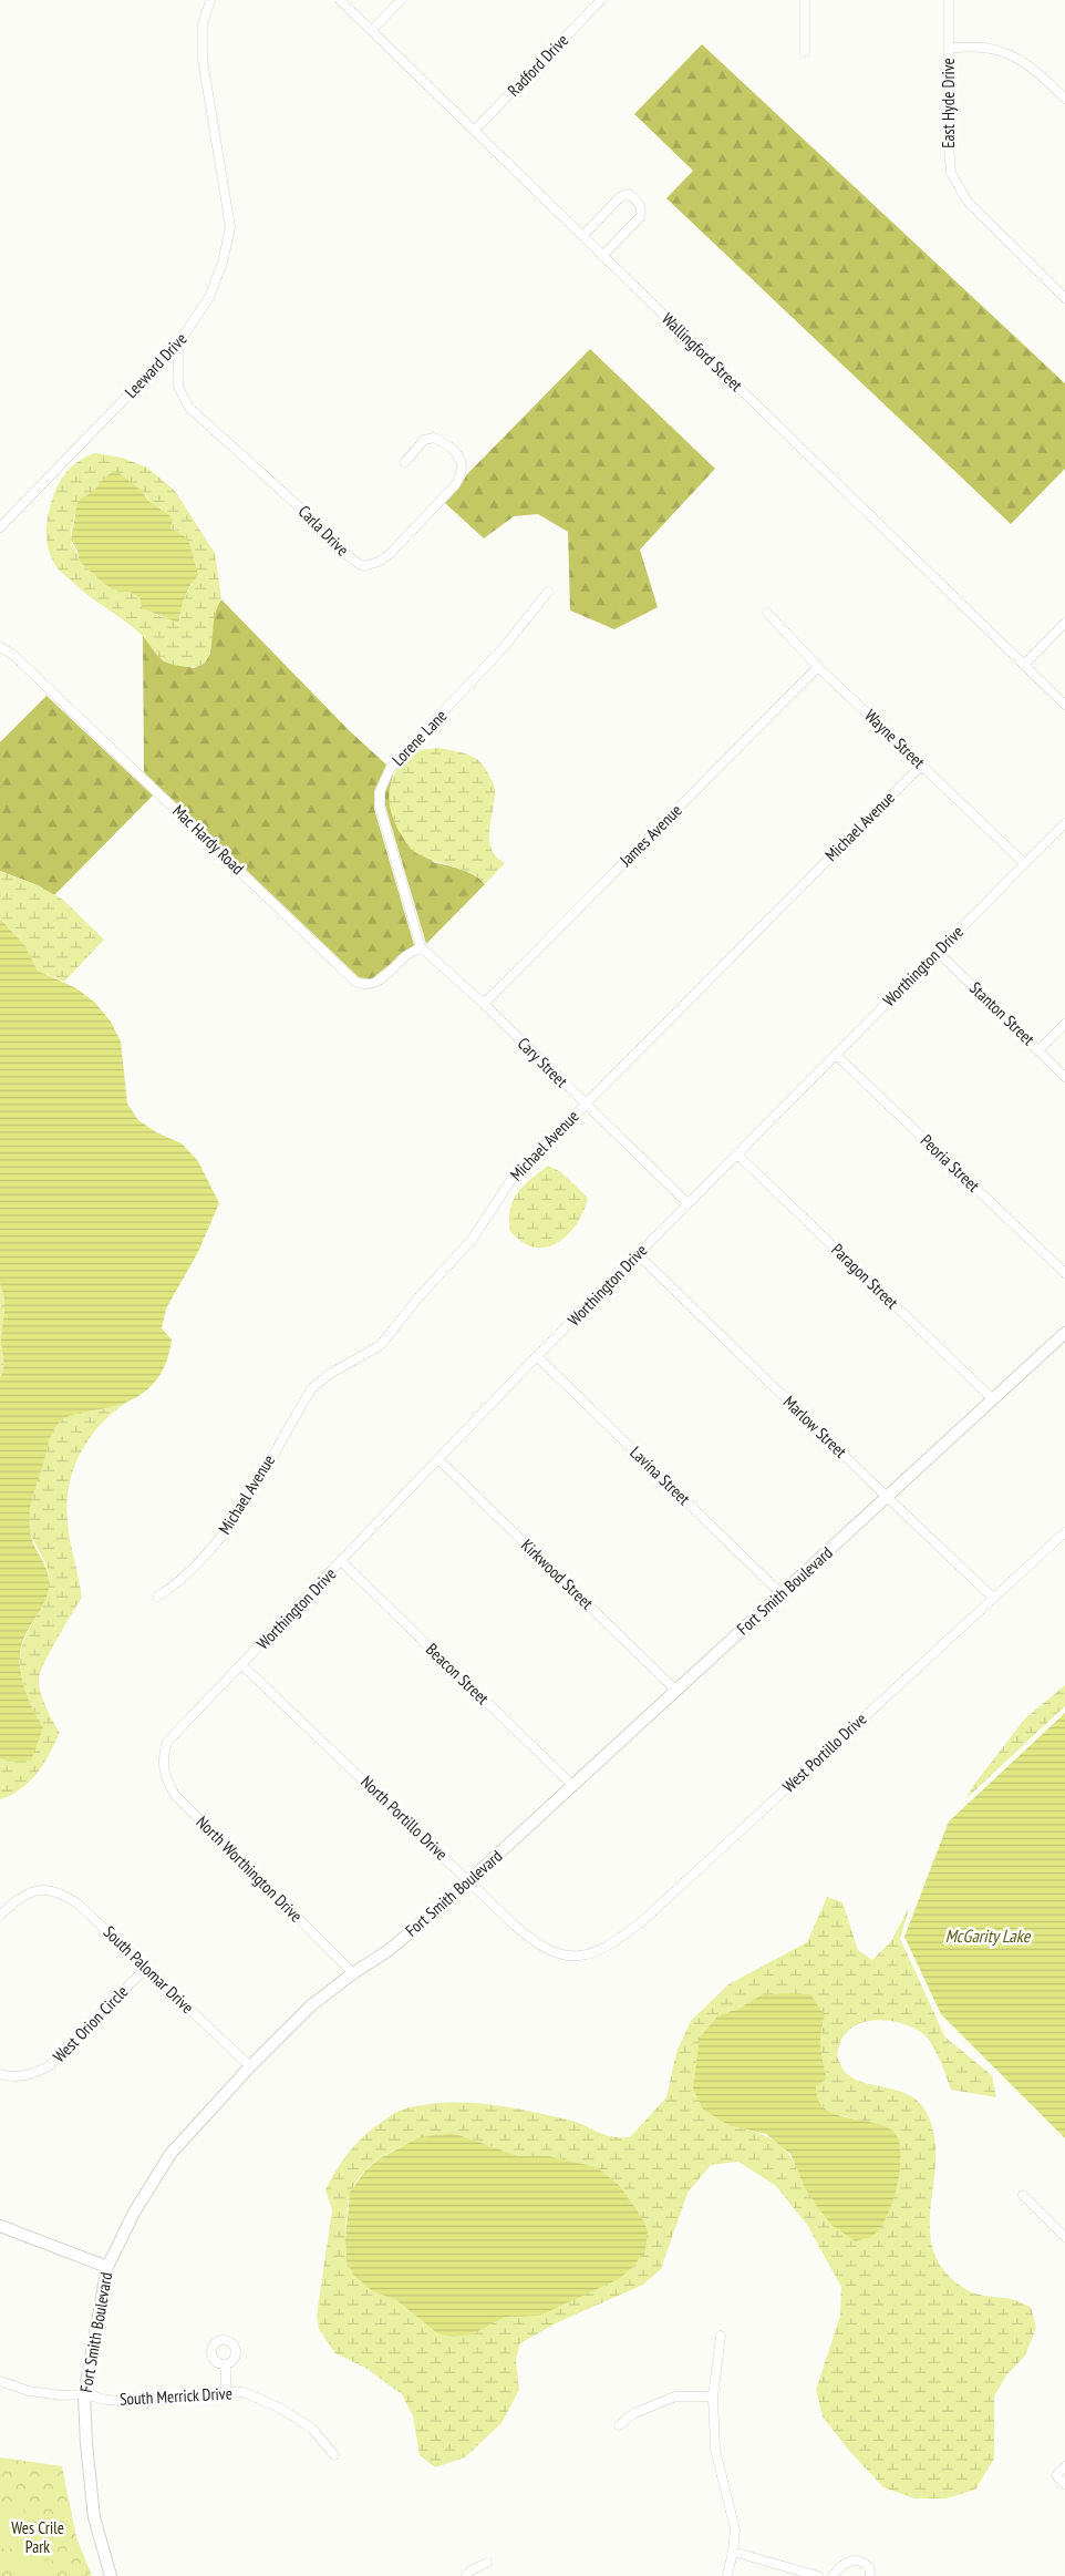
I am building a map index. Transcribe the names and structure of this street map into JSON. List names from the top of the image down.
{
  "streets": {
    "street": [
      "Radford Drive",
      "East Hyde Drive",
      "Wallingford Street",
      "Leeward Drive",
      "Carla Drive",
      "Lorene Lane",
      "Wayne Street",
      "Michael Avenue",
      "James Avenue",
      "Mac Hardy Road",
      "Worthington Drive",
      "Stanton Street",
      "Cary Street",
      "Peoria Street",
      "Paragon Street",
      "Marlow Street",
      "Lavina Street",
      "Kirkwood Street",
      "Fort Smith Boulevard",
      "Beacon Street",
      "West Portillo Drive",
      "North Portillo Drive",
      "North Worthington Drive",
      "South Palomar Drive",
      "West Orion Circle",
      "South Merrick Drive"
    ]
  },
  "crossings": [
    ["Radford Drive", "Wallingford Street"],
    ["Leeward Drive", "Carla Drive"],
    ["Lorene Lane", "Mac Hardy Road"],
    ["Lorene Lane", "Cary Street"],
    ["Wayne Street", "Michael Avenue"],
    ["Wayne Street", "James Avenue"],
    ["Wayne Street", "Worthington Drive"],
    ["Michael Avenue", "Cary Street"],
    ["James Avenue", "Cary Street"],
    ["Mac Hardy Road", "Cary Street"],
    ["Worthington Drive", "Stanton Street"],
    ["Worthington Drive", "Cary Street"],
    ["Worthington Drive", "Peoria Street"],
    ["Worthington Drive", "Paragon Street"],
    ["Worthington Drive", "Marlow Street"],
    ["Worthington Drive", "Lavina Street"],
    ["Worthington Drive", "Kirkwood Street"],
    ["Worthington Drive", "Beacon Street"],
    ["Worthington Drive", "North Portillo Drive"],
    ["Worthington Drive", "North Worthington Drive"],
    ["Paragon Street", "Fort Smith Boulevard"],
    ["Marlow Street", "Fort Smith Boulevard"],
    ["Marlow Street", "West Portillo Drive"],
    ["Lavina Street", "Fort Smith Boulevard"],
    ["Kirkwood Street", "Fort Smith Boulevard"],
    ["Fort Smith Boulevard", "Beacon Street"],
    ["Fort Smith Boulevard", "North Portillo Drive"],
    ["Fort Smith Boulevard", "North Worthington Drive"],
    ["Fort Smith Boulevard", "South Palomar Drive"],
    ["Fort Smith Boulevard", "South Merrick Drive"],
    ["West Portillo Drive", "North Portillo Drive"],
    ["South Palomar Drive", "West Orion Circle"]
  ],
  "water": ["McGarity Lake"],
  "parks": ["Wes Crile Park"]
}
